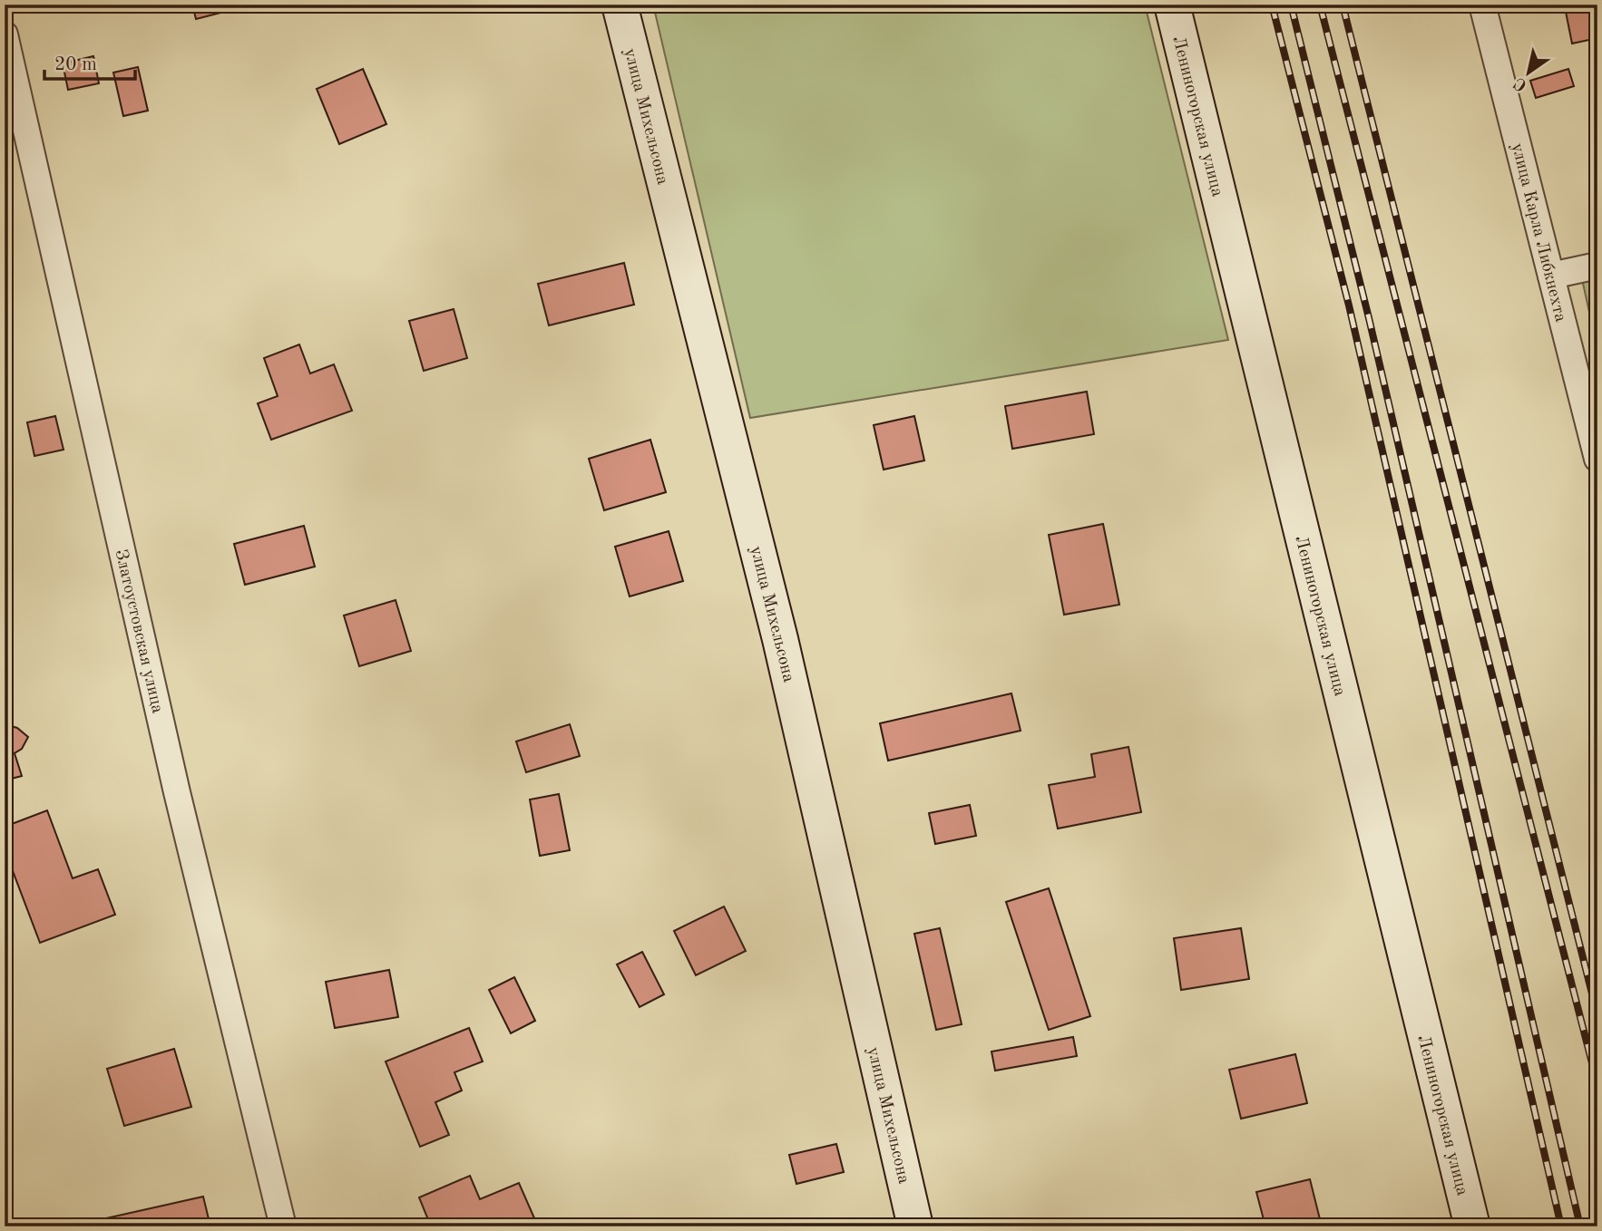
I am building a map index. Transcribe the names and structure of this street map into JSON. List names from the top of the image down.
{
  "streets": {
    "street": [
      "улица Михельсона",
      "Лениногорская улица",
      "улица Карла Либкнехта",
      "Златоустовская улица"
    ]
  },
  "scale_bar": "20 m",
  "north": "bottom left"
}
